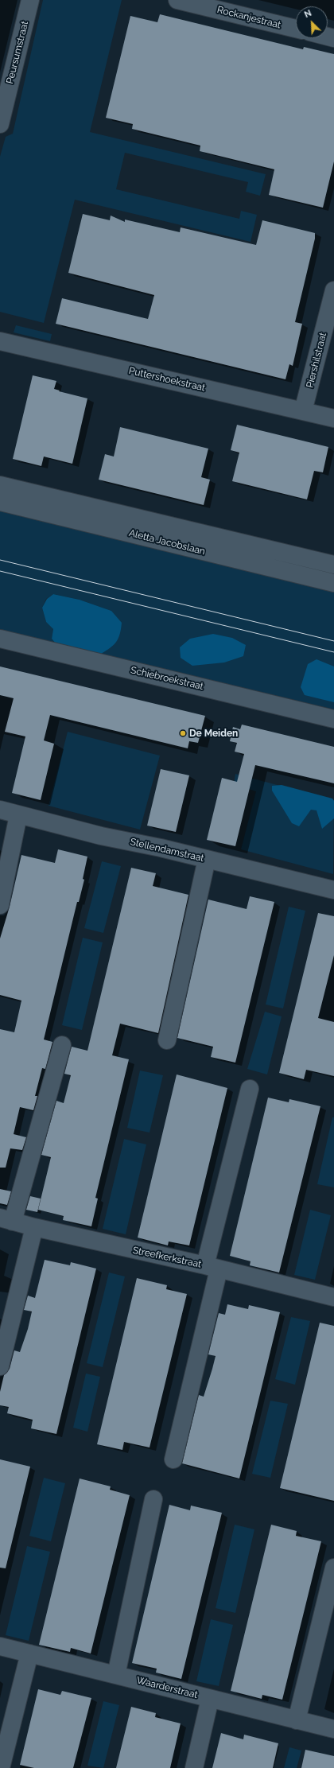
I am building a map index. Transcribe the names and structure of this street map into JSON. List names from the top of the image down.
{
  "streets": {
    "street": [
      "Rockanjestraat",
      "Peursumstraat",
      "Piershilstraat",
      "Puttershoekstraat",
      "Aletta Jacobslaan",
      "Schiebroekstraat",
      "Stellendamstraat",
      "Streefkerkstraat",
      "Waarderstraat"
    ]
  },
  "crossings": [
    ["Piershilstraat", "Puttershoekstraat"]
  ],
  "places": ["De Meiden"],
  "north": "top left"
}
